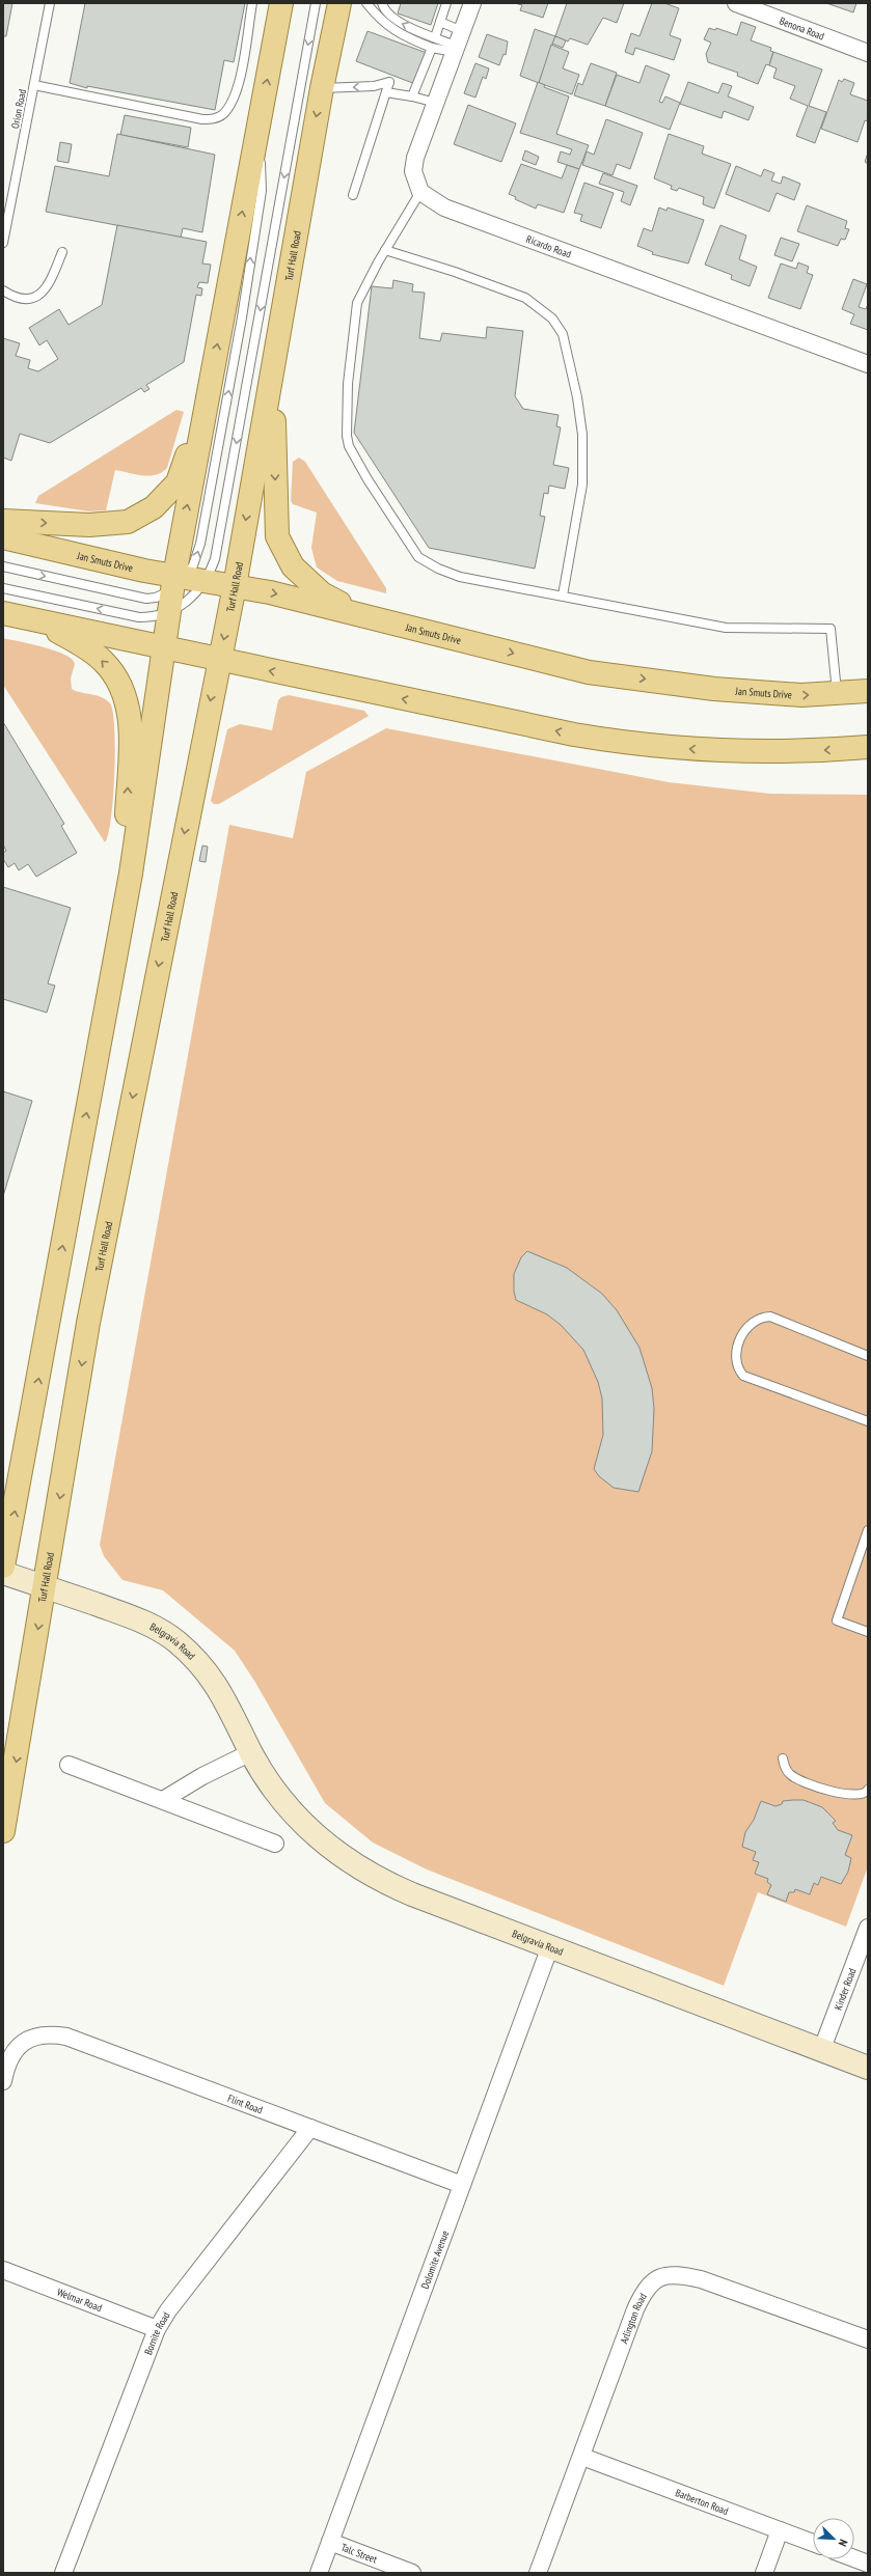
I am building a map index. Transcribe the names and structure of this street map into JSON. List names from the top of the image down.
{
  "streets": {
    "main road": ["Turf Hall Road", "Jan Smuts Drive"],
    "street": [
      "Benona Road",
      "Ricardo Road",
      "Belgravia Road",
      "Kinder Road",
      "Flint Road",
      "Dolomite Avenue",
      "Welmar Road",
      "Arlington Road",
      "Bornite Road",
      "Barberton Road",
      "Talc Street"
    ],
    "lane": ["Orion Road"]
  },
  "crossings": [
    ["Turf Hall Road", "Jan Smuts Drive"],
    ["Turf Hall Road", "Belgravia Road"],
    ["Belgravia Road", "Kinder Road"],
    ["Belgravia Road", "Dolomite Avenue"],
    ["Flint Road", "Dolomite Avenue"],
    ["Flint Road", "Bornite Road"],
    ["Dolomite Avenue", "Talc Street"],
    ["Welmar Road", "Bornite Road"],
    ["Arlington Road", "Barberton Road"]
  ],
  "north": "bottom right"
}
